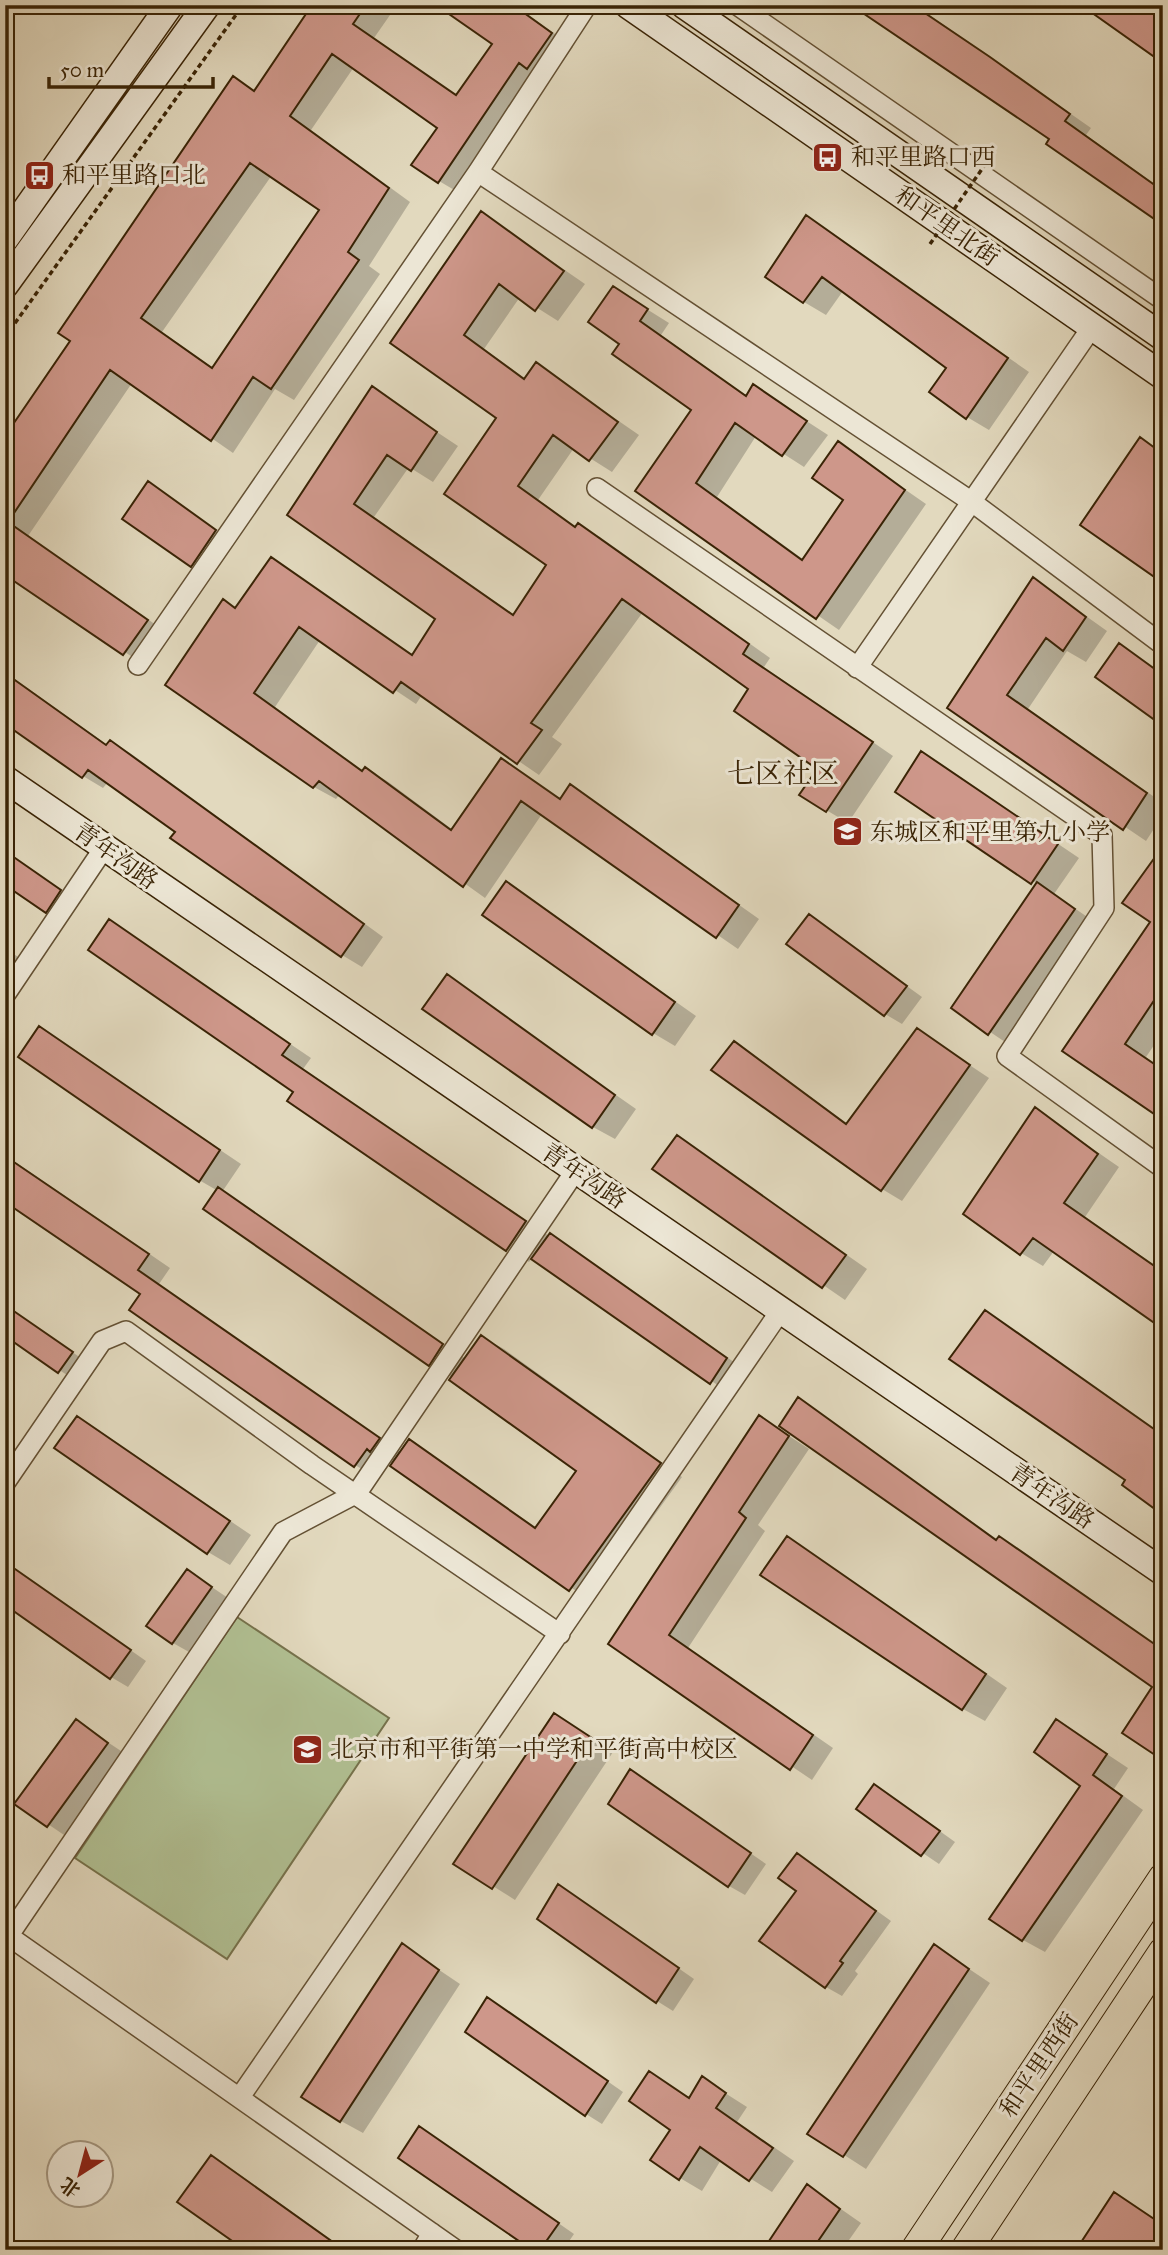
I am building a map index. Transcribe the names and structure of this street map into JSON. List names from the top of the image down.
{
  "streets": {
    "main road": ["和平里西街"],
    "street": ["和平里北街", "青年沟路"]
  },
  "districts": ["七区社区"],
  "places": {
    "bus stop": ["和平里路口西", "和平里路口北"],
    "school or university": ["东城区和平里第九小学", "北京市和平街第一中学和平街高中校区"]
  },
  "scale_bar": "50 m",
  "north": "bottom left"
}
